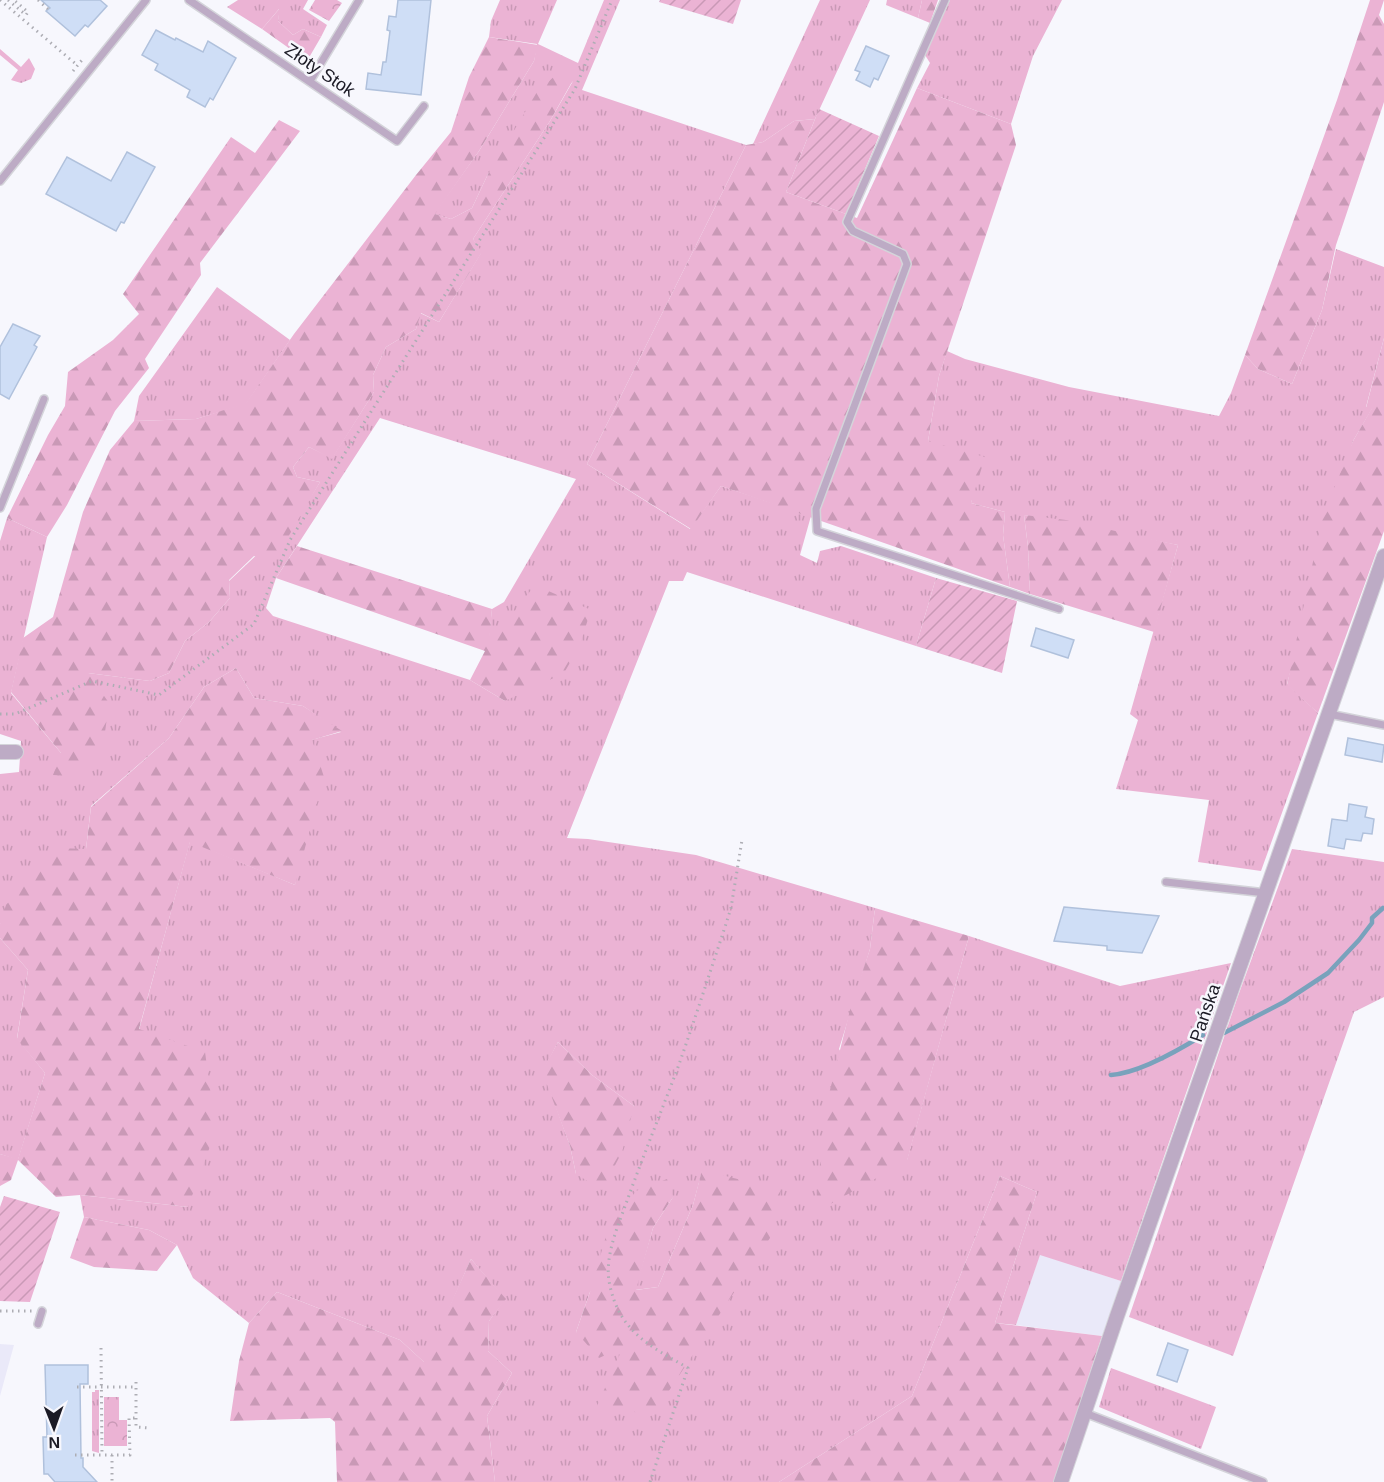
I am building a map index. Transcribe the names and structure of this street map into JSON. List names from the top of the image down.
{
  "streets": {
    "street": ["Pańska"],
    "lane": ["Złoty Stok"]
  },
  "north": "bottom"
}
